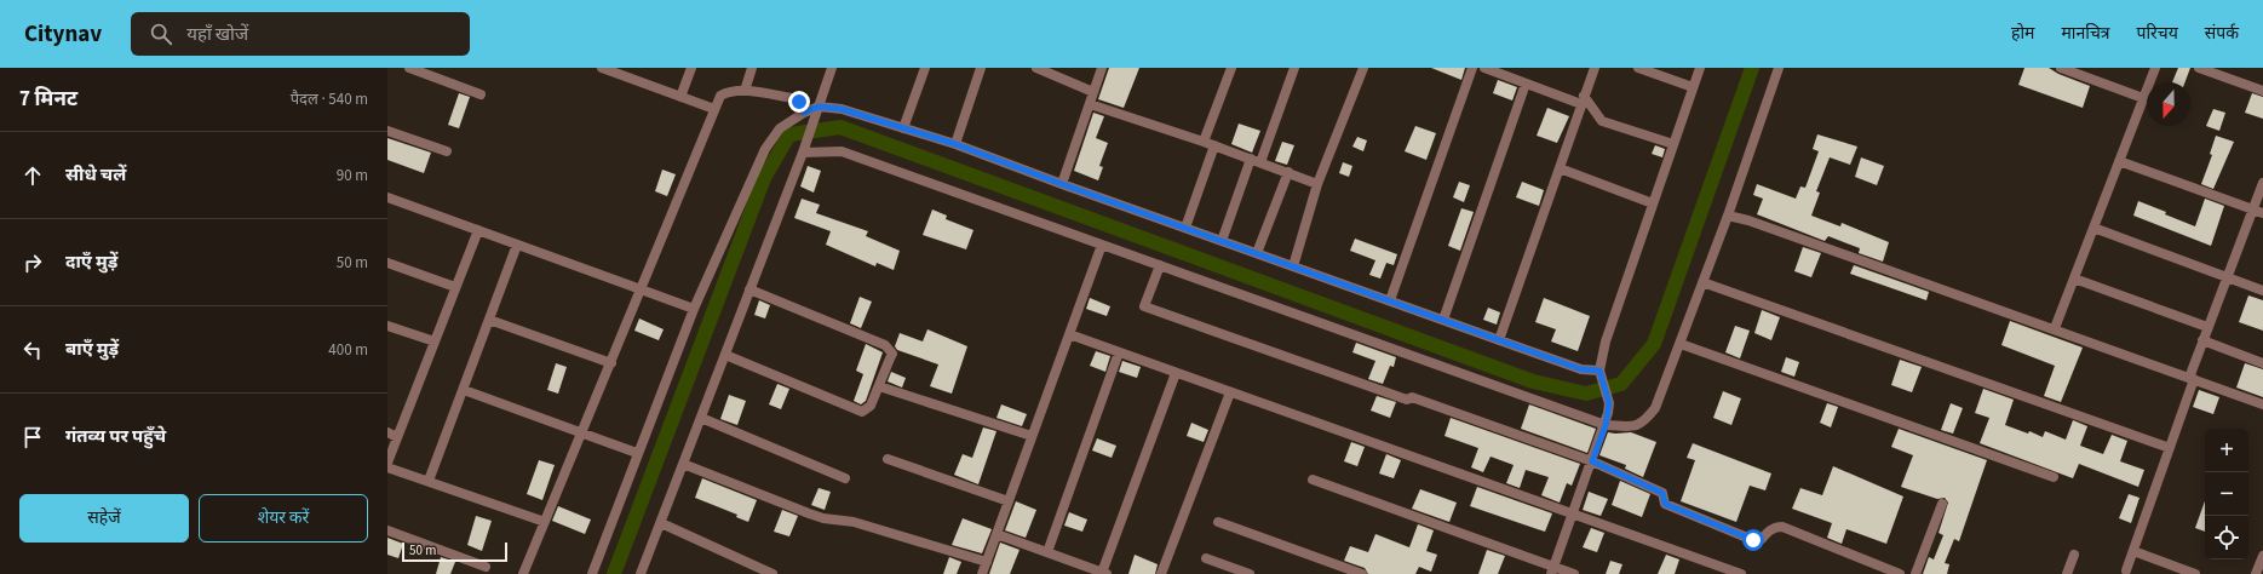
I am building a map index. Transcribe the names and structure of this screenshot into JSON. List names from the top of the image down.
{
  "scale_bar": "50 m",
  "north": "bottom",
  "page": {
    "header": "Citynav",
    "search": "यहाँ खोजें",
    "nav": [
      "होम",
      "मानचित्र",
      "परिचय",
      "संपर्क"
    ],
    "heading": ["7 मिनट", "पैदल · 540 m"],
    "list": [
      ["सीधे चलें", "90 m"],
      ["दाएँ मुड़ें", "50 m"],
      ["बाएँ मुड़ें", "400 m"],
      "गंतव्य पर पहुँचे"
    ],
    "map_buttons": ["+", "−"],
    "buttons": ["सहेजें", "शेयर करें"],
    "scale": "50 m"
  }
}
